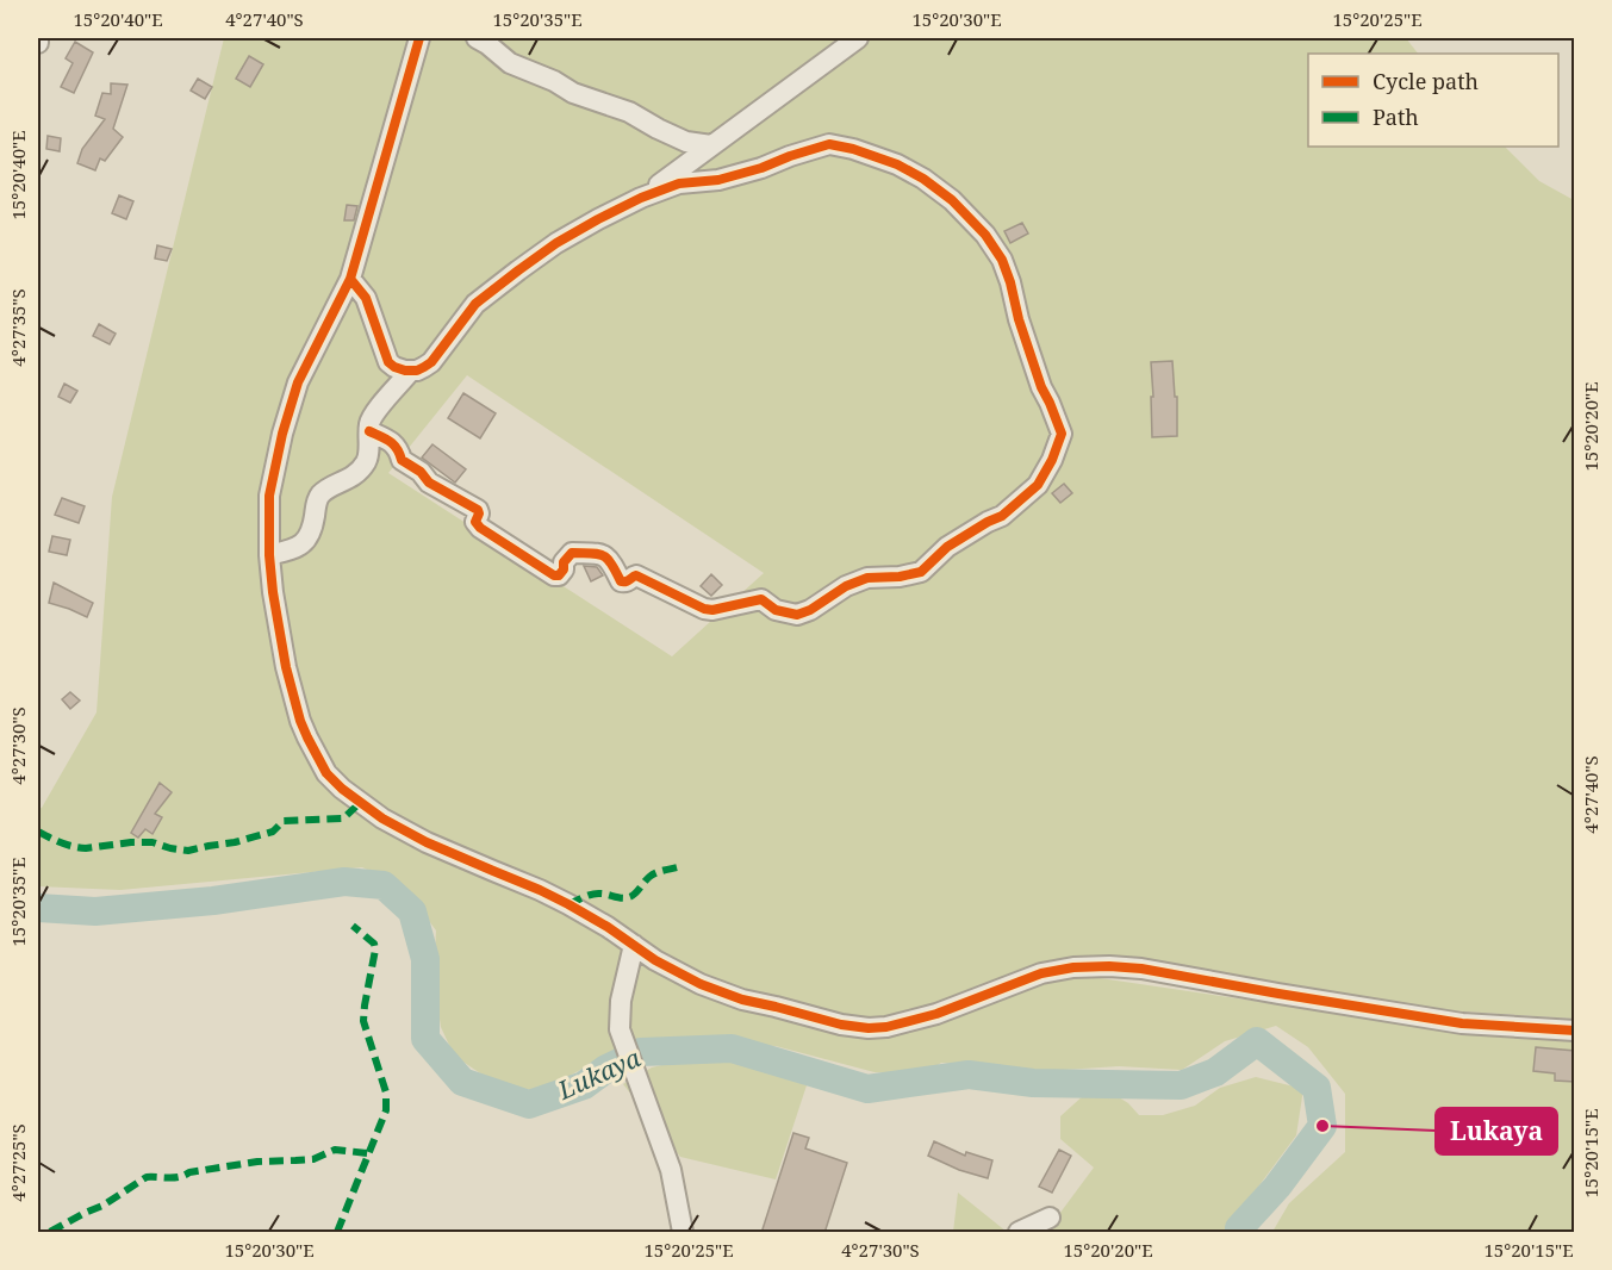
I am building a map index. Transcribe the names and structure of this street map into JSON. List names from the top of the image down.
{
  "water": ["Lukaya"],
  "places": ["Lukaya"],
  "legend": ["Cycle path", "Path"],
  "coordinates": [
    "15°20'40\"E",
    "4°27'40\"S",
    "15°20'35\"E",
    "15°20'30\"E",
    "15°20'25\"E",
    "4°27'35\"S",
    "15°20'20\"E",
    "4°27'30\"S",
    "15°20'15\"E",
    "4°27'25\"S"
  ]
}
